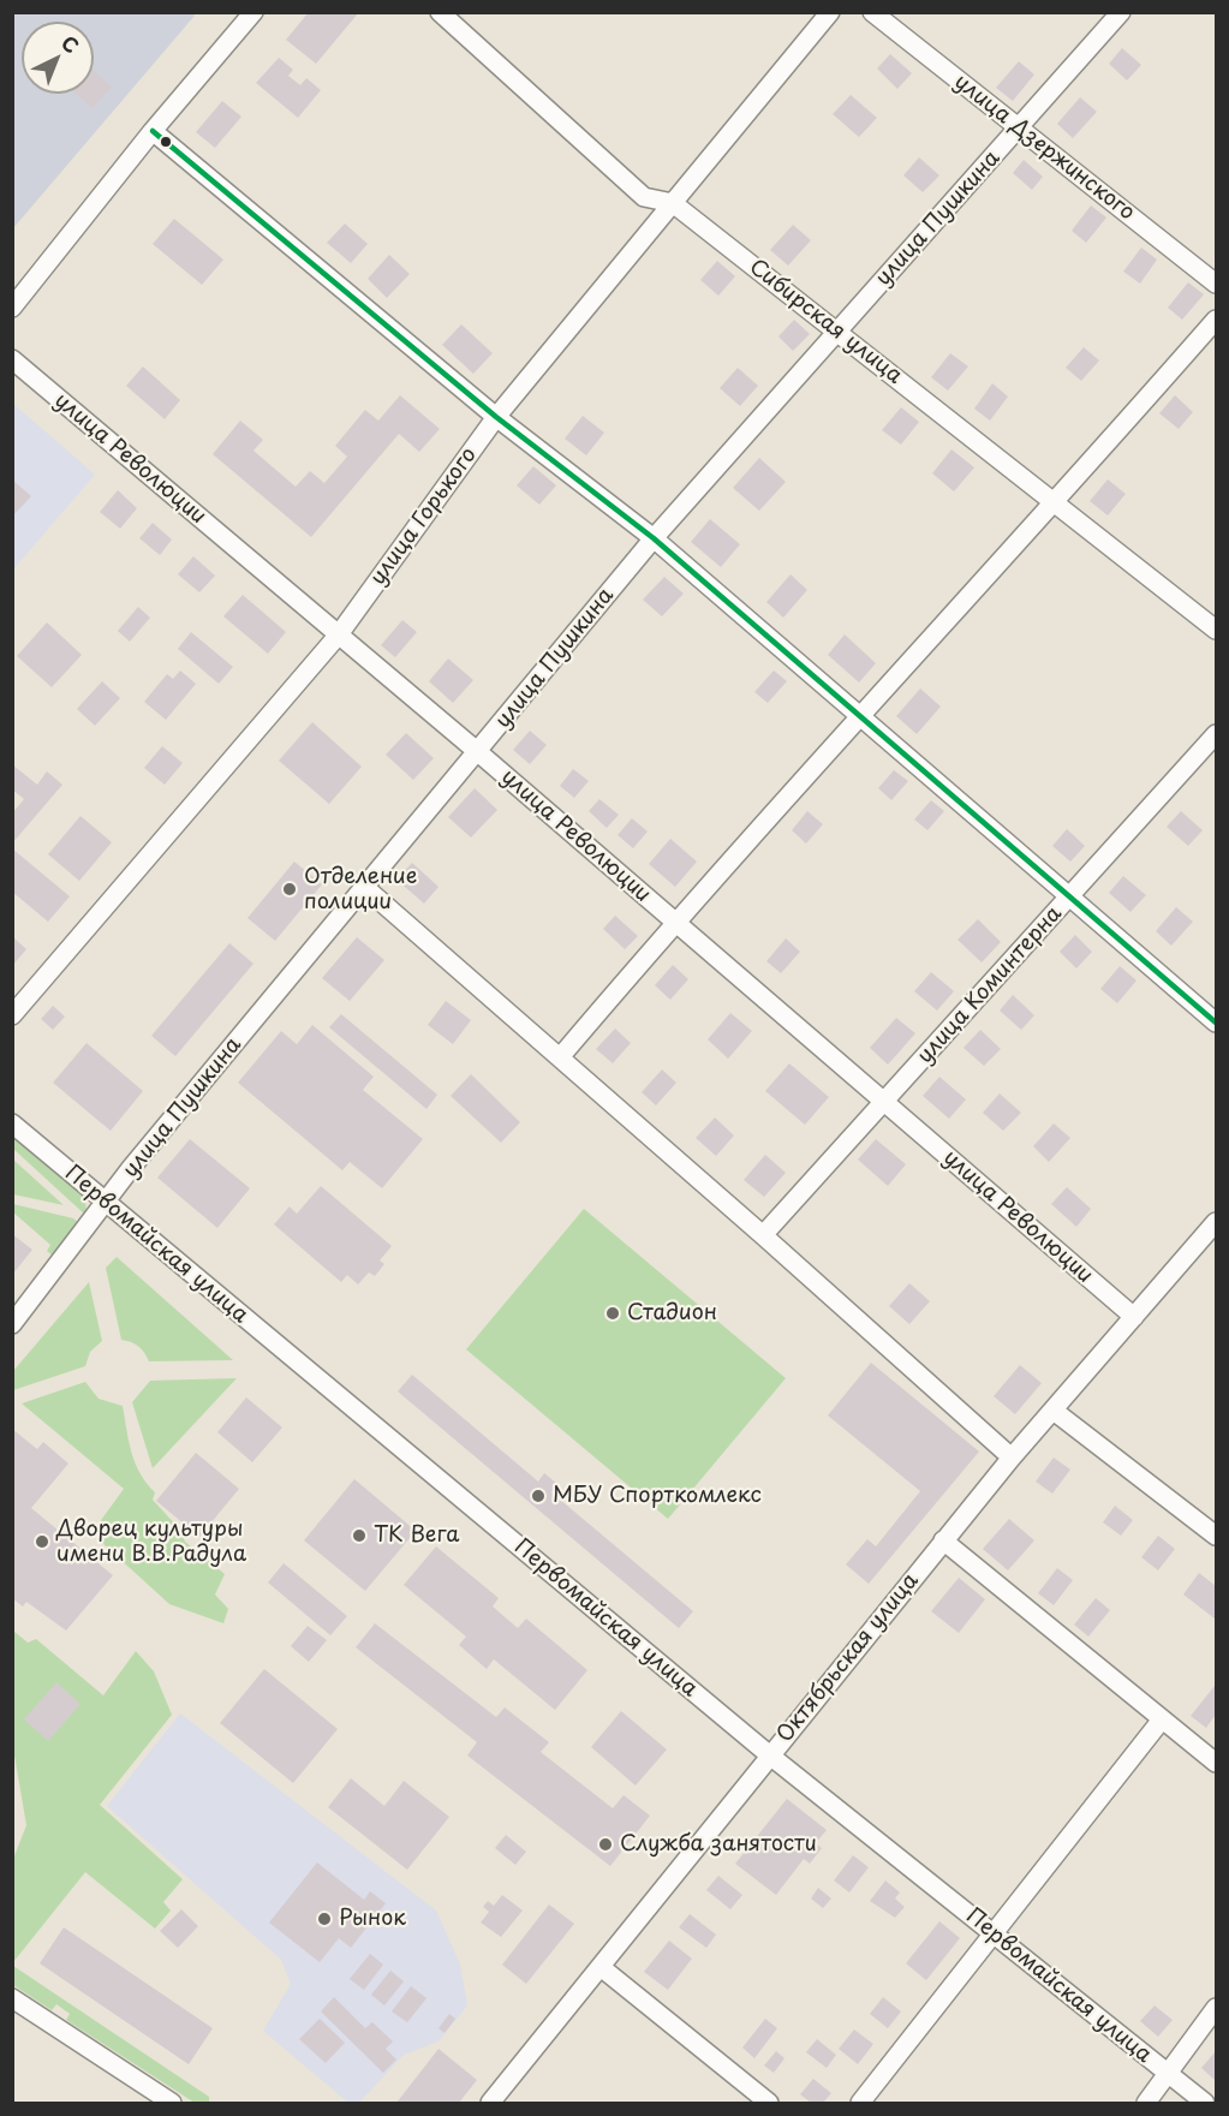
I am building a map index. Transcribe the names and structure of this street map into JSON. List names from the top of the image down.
{
  "streets": {
    "street": [
      "улица Дзержинского",
      "улица Пушкина",
      "Сибирская улица",
      "улица Революции",
      "улица Горького",
      "улица Коминтерна",
      "Первомайская улица",
      "Октябрьская улица"
    ]
  },
  "crossings": [
    ["улица Дзержинского", "улица Пушкина"],
    ["улица Пушкина", "Сибирская улица"],
    ["улица Пушкина", "улица Революции"],
    ["улица Пушкина", "Первомайская улица"],
    ["Сибирская улица", "улица Горького"],
    ["улица Революции", "улица Горького"],
    ["улица Революции", "улица Коминтерна"],
    ["улица Революции", "Октябрьская улица"],
    ["Первомайская улица", "Октябрьская улица"]
  ],
  "places": [
    "Отделение полиции",
    "Стадион",
    "МБУ Спорткомлекс",
    "ТК Вега",
    "Дворец культуры имени В.В.Радула",
    "Служба занятости",
    "Рынок"
  ],
  "north": "top right"
}
